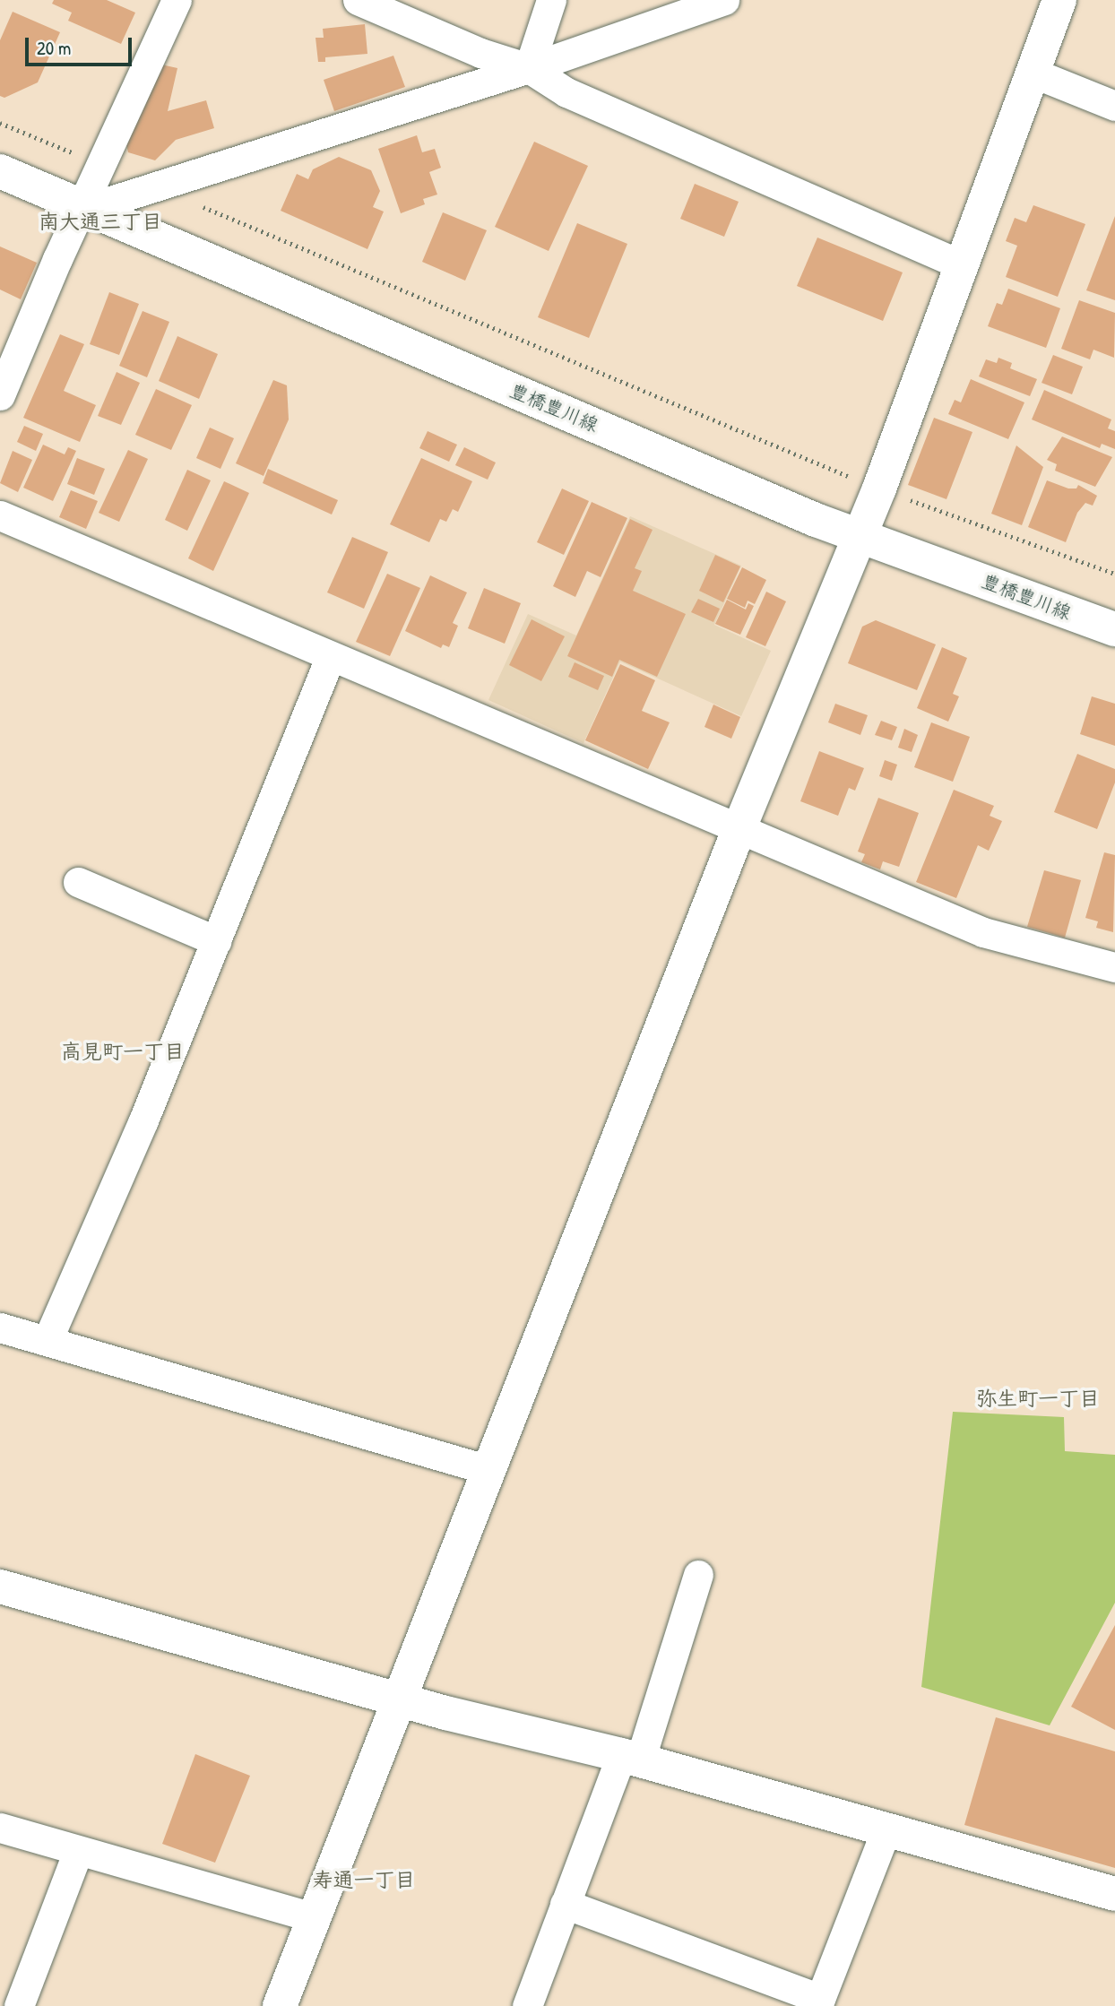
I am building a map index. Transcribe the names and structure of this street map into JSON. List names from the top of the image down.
{
  "streets": {
    "street": ["豊橋豊川線"]
  },
  "districts": [
    "南大通三丁目",
    "高見町一丁目",
    "弥生町一丁目",
    "寿通一丁目"
  ],
  "scale_bar": "20 m"
}
